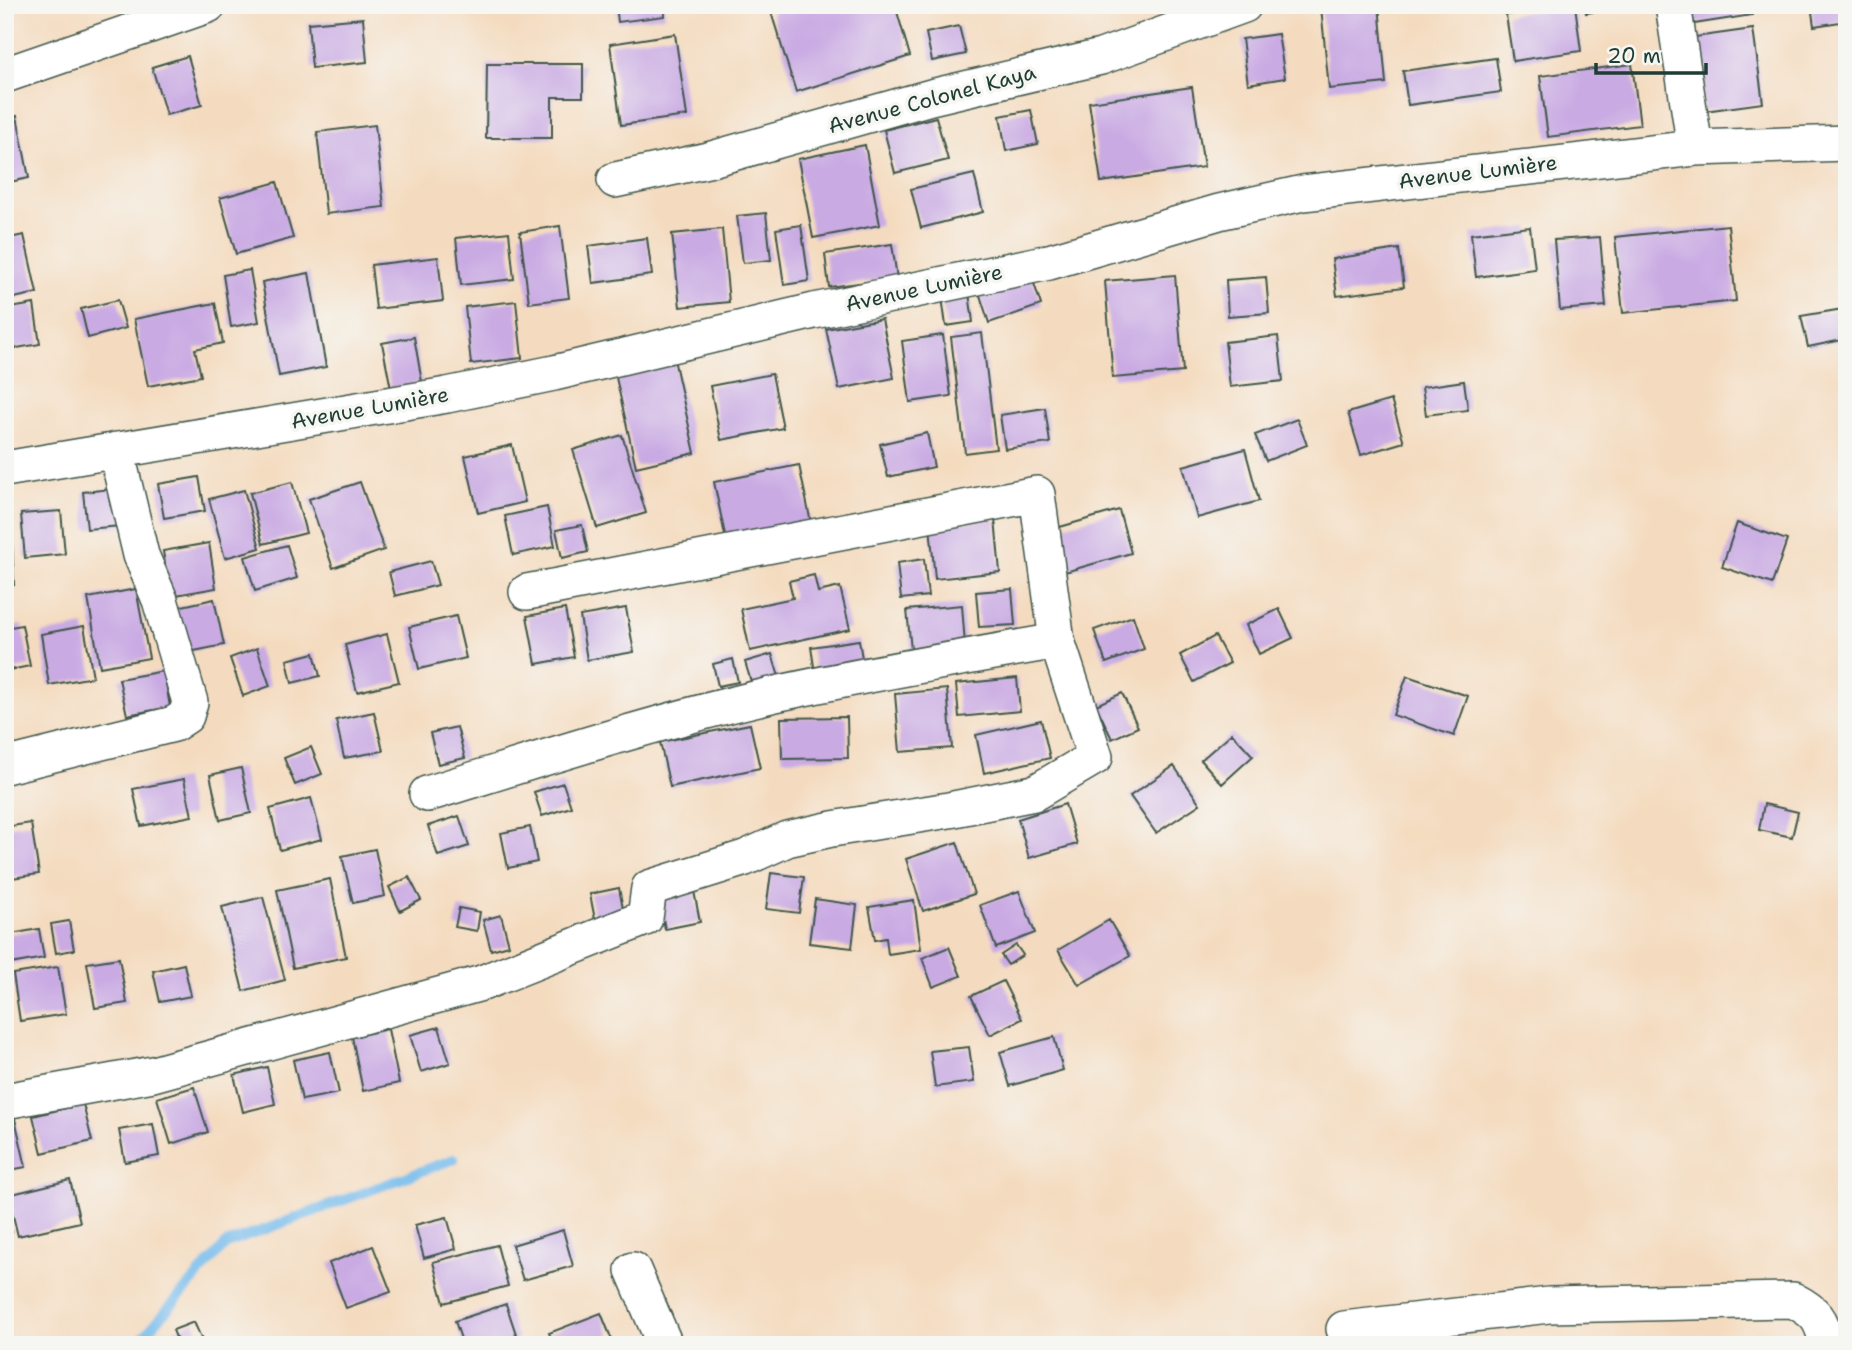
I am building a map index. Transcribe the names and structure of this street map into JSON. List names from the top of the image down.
{
  "streets": {
    "street": ["Avenue Colonel Kaya", "Avenue Lumière"]
  },
  "scale_bar": "20 m"
}
